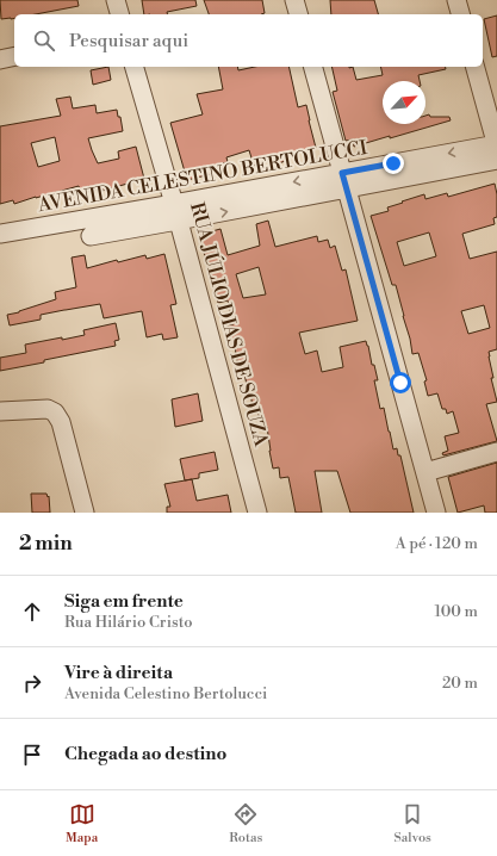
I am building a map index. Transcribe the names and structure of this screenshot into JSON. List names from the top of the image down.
{
  "streets": {
    "street": ["AVENIDA CELESTINO BERTOLUCCI", "RUA JÚLIO DIAS DE SOUZA"]
  },
  "crossings": [
    ["AVENIDA CELESTINO BERTOLUCCI", "RUA JÚLIO DIAS DE SOUZA"]
  ],
  "north": "top right",
  "page": {
    "search": "Pesquisar aqui",
    "heading": ["2 min", "A pé · 120 m"],
    "list": [
      ["Siga em frente", "Rua Hilário Cristo", "100 m"],
      ["Vire à direita", "Avenida Celestino Bertolucci", "20 m"],
      "Chegada ao destino"
    ],
    "nav": ["Mapa", "Rotas", "Salvos"]
  }
}
